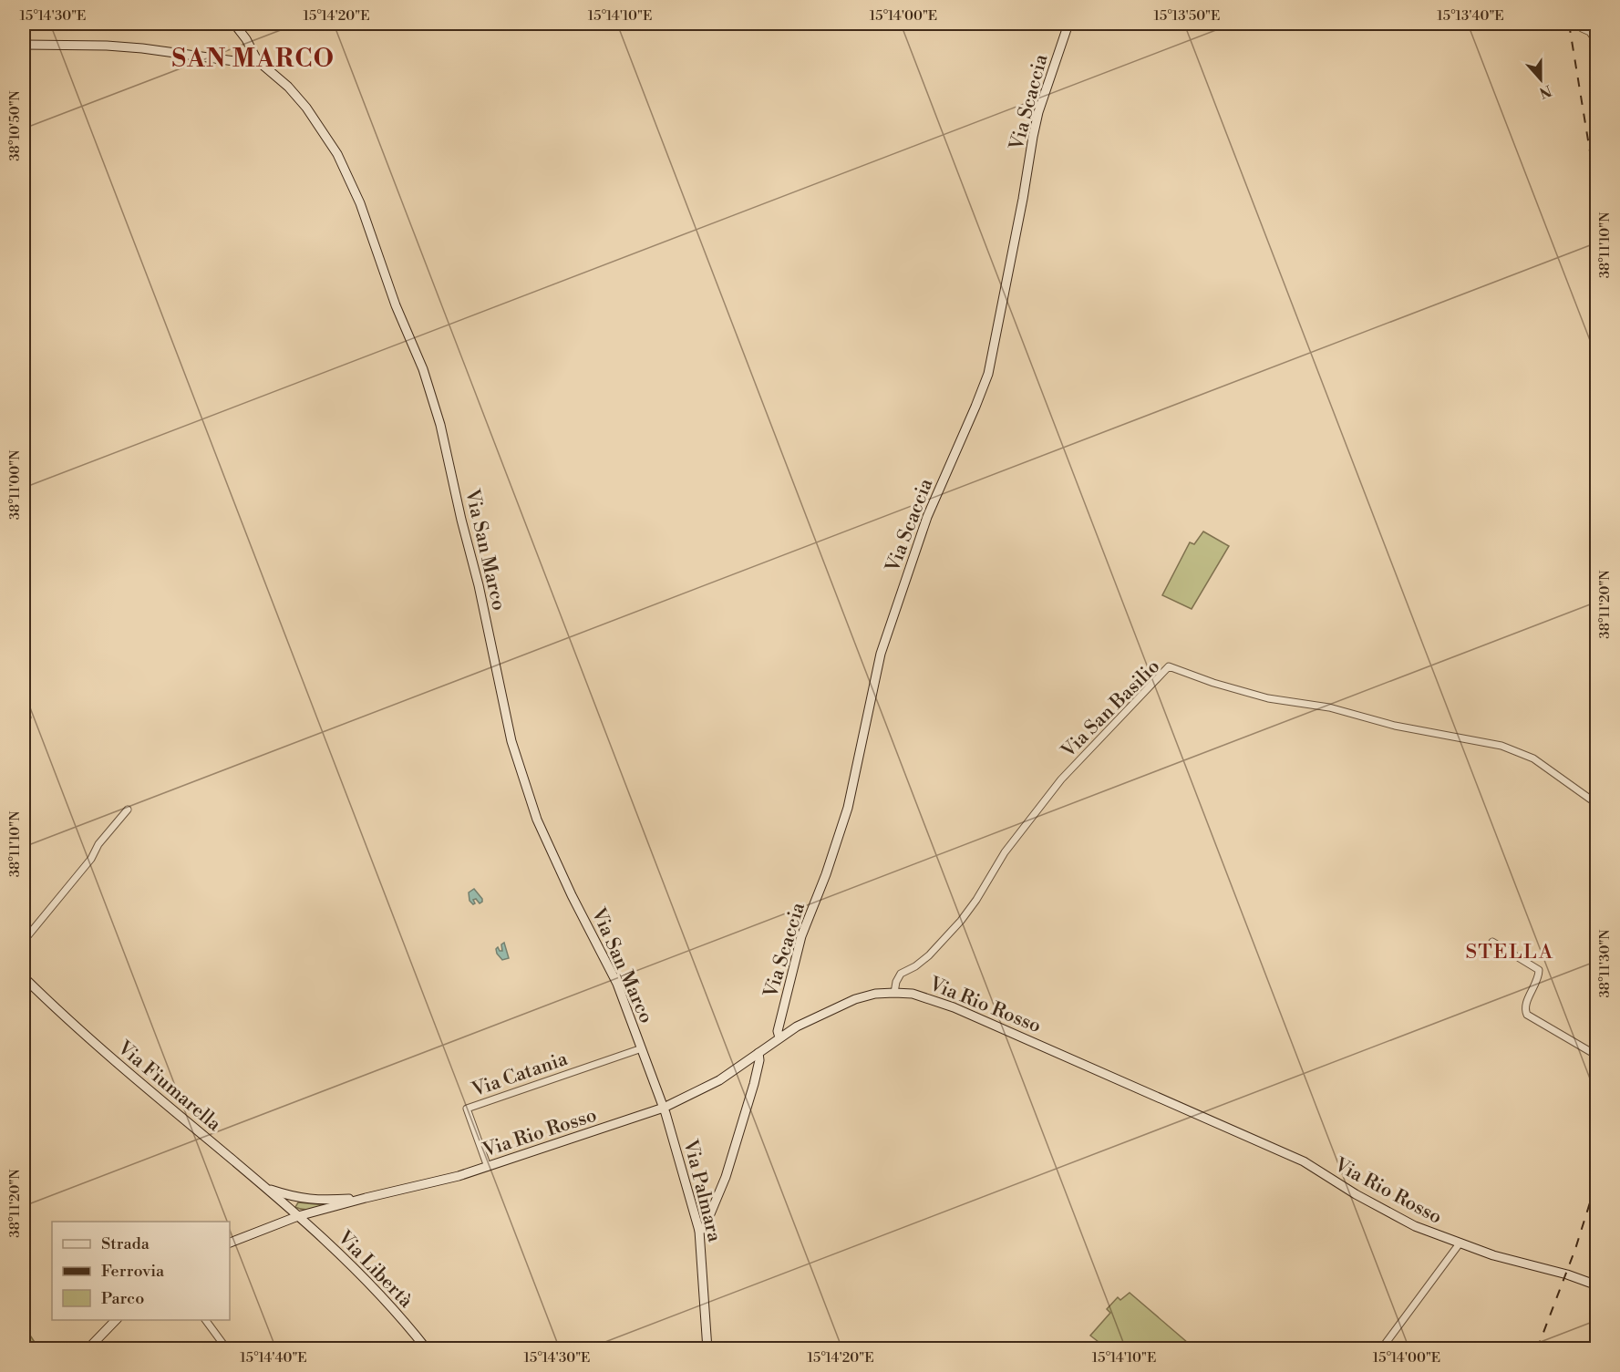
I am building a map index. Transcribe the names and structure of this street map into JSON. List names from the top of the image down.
{
  "streets": {
    "street": [
      "Via Scaccia",
      "Via San Marco",
      "Via San Basilio",
      "Via Rio Rosso",
      "Via Catania",
      "Via Fiumarella",
      "Via Palmara",
      "Via Libertà"
    ]
  },
  "crossings": [
    ["Via Scaccia", "Via Rio Rosso"],
    ["Via San Marco", "Via Rio Rosso"],
    ["Via San Marco", "Via Catania"],
    ["Via San Marco", "Via Palmara"],
    ["Via San Basilio", "Via Rio Rosso"],
    ["Via Rio Rosso", "Via Catania"],
    ["Via Rio Rosso", "Via Palmara"],
    ["Via Fiumarella", "Via Libertà"]
  ],
  "districts": ["SAN MARCO", "STELLA"],
  "legend": ["Strada", "Ferrovia", "Parco"],
  "north": "bottom",
  "coordinates": [
    "15°14'30\"E",
    "15°14'20\"E",
    "15°14'10\"E",
    "15°14'00\"E",
    "15°13'50\"E",
    "15°13'40\"E",
    "38°10'50\"N",
    "38°11'10\"N",
    "38°11'00\"N",
    "38°11'20\"N",
    "38°11'30\"N",
    "15°14'40\"E"
  ]
}
